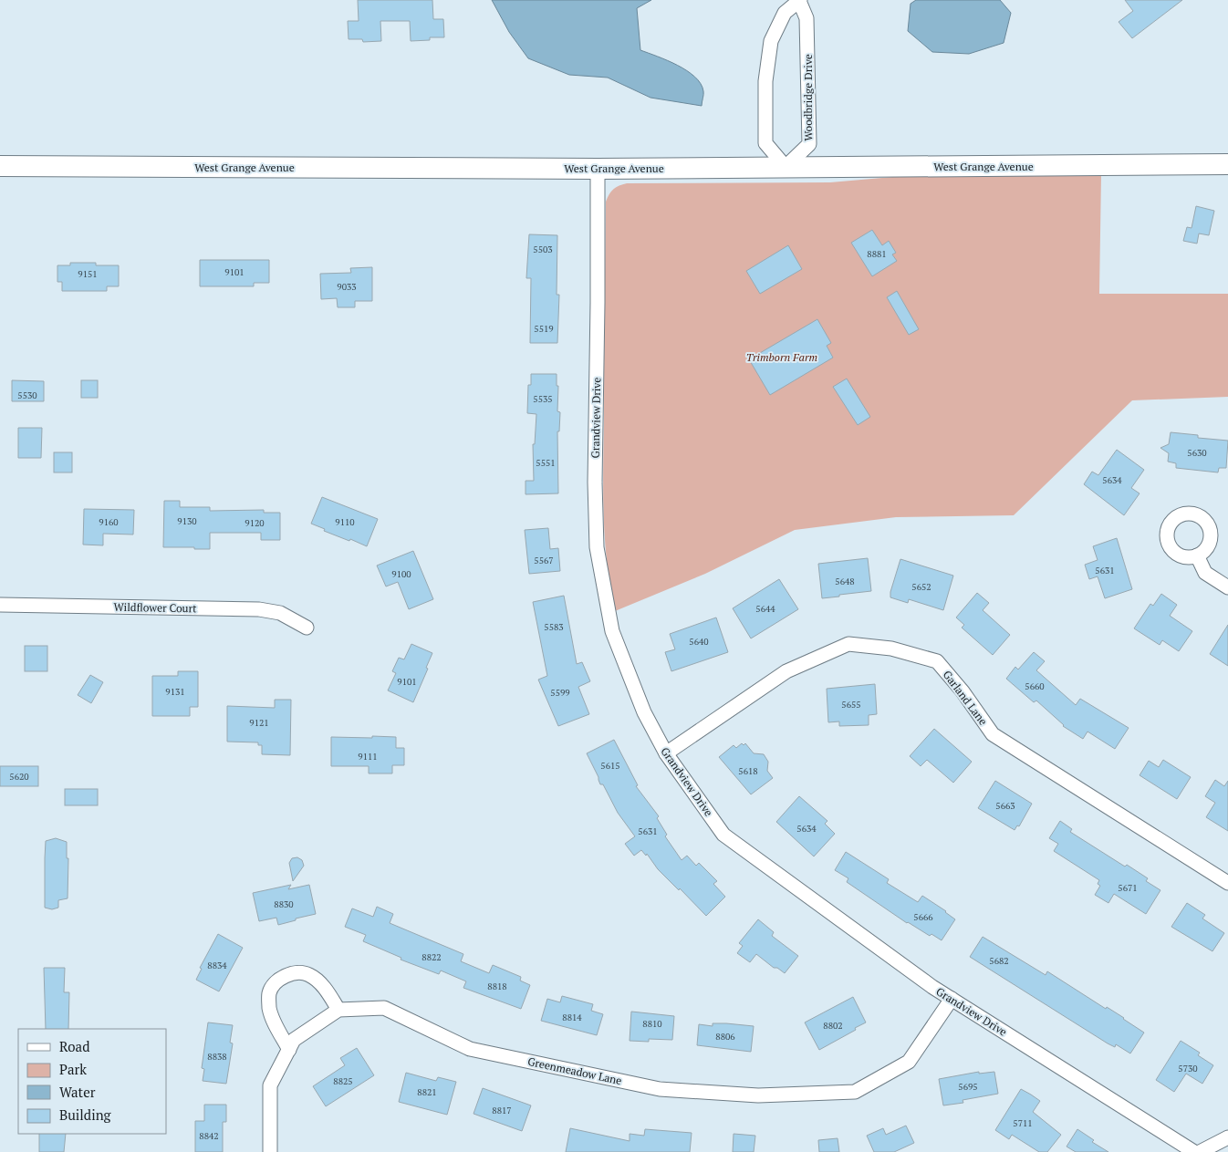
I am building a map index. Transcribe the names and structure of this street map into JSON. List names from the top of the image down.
{
  "streets": {
    "street": [
      "Woodbridge Drive",
      "West Grange Avenue",
      "Grandview Drive",
      "Wildflower Court",
      "Garland Lane",
      "Greenmeadow Lane"
    ]
  },
  "crossings": [
    ["Woodbridge Drive", "West Grange Avenue"],
    ["West Grange Avenue", "Grandview Drive"],
    ["Grandview Drive", "Garland Lane"],
    ["Grandview Drive", "Greenmeadow Lane"]
  ],
  "parks": ["Trimborn Farm"],
  "house_numbers": [
    "5503",
    "8881",
    "9101",
    "9151",
    "9033",
    "5519",
    "5530",
    "5535",
    "5630",
    "5551",
    "5634",
    "9130",
    "9160",
    "9110",
    "9120",
    "5567",
    "5631",
    "9100",
    "5648",
    "5652",
    "5644",
    "5583",
    "5640",
    "9101",
    "5660",
    "9131",
    "5599",
    "5655",
    "9121",
    "9111",
    "5615",
    "5618",
    "5620",
    "5663",
    "5634",
    "5631",
    "5671",
    "8830",
    "5666",
    "8822",
    "5682",
    "8834",
    "8818",
    "8814",
    "8810",
    "8802",
    "8806",
    "8838",
    "5730",
    "8825",
    "5695",
    "8821",
    "8817",
    "5711",
    "8842"
  ],
  "legend": [
    "Road",
    "Park",
    "Water",
    "Building"
  ]
}
